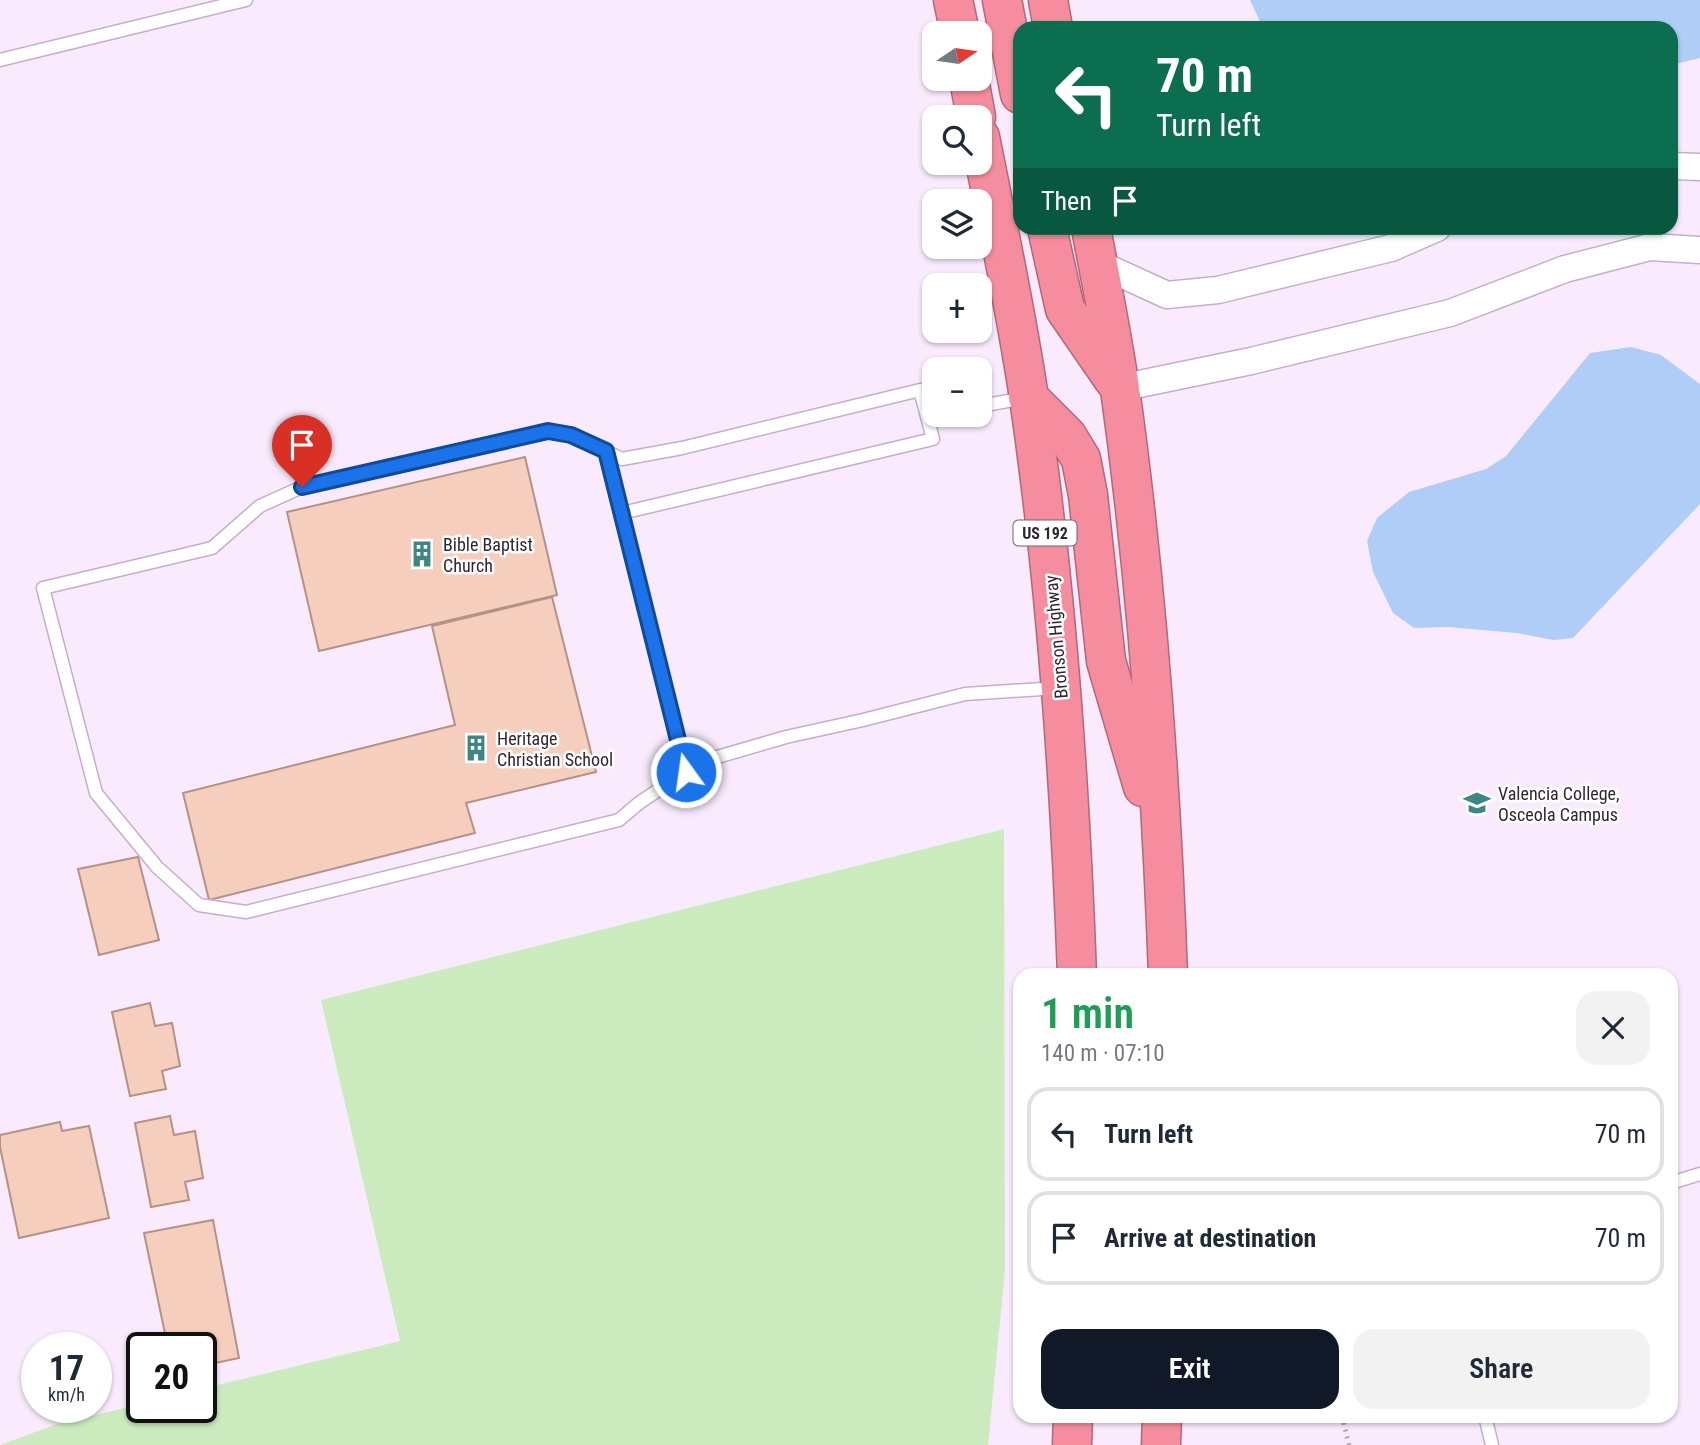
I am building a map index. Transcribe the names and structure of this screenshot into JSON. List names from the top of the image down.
{
  "streets": {
    "highway": ["US 192", "Bronson Highway"]
  },
  "places": {
    "building": ["Bible Baptist Church", "Heritage Christian School"],
    "school or university": ["Valencia College, Osceola Campus"]
  },
  "north": "right",
  "page": {
    "map_buttons": ["+", "−"],
    "turn": ["70 m", "Turn left"],
    "then": "Then",
    "heading": ["1 min", "140 m · 07:10"],
    "list": [
      {
        "name": "Turn left",
        "value": "70 m"
      },
      {
        "name": "Arrive at destination",
        "value": "70 m"
      }
    ],
    "buttons": ["Exit", "Share"],
    "speed": "17 km/h",
    "limit": "20"
  }
}
